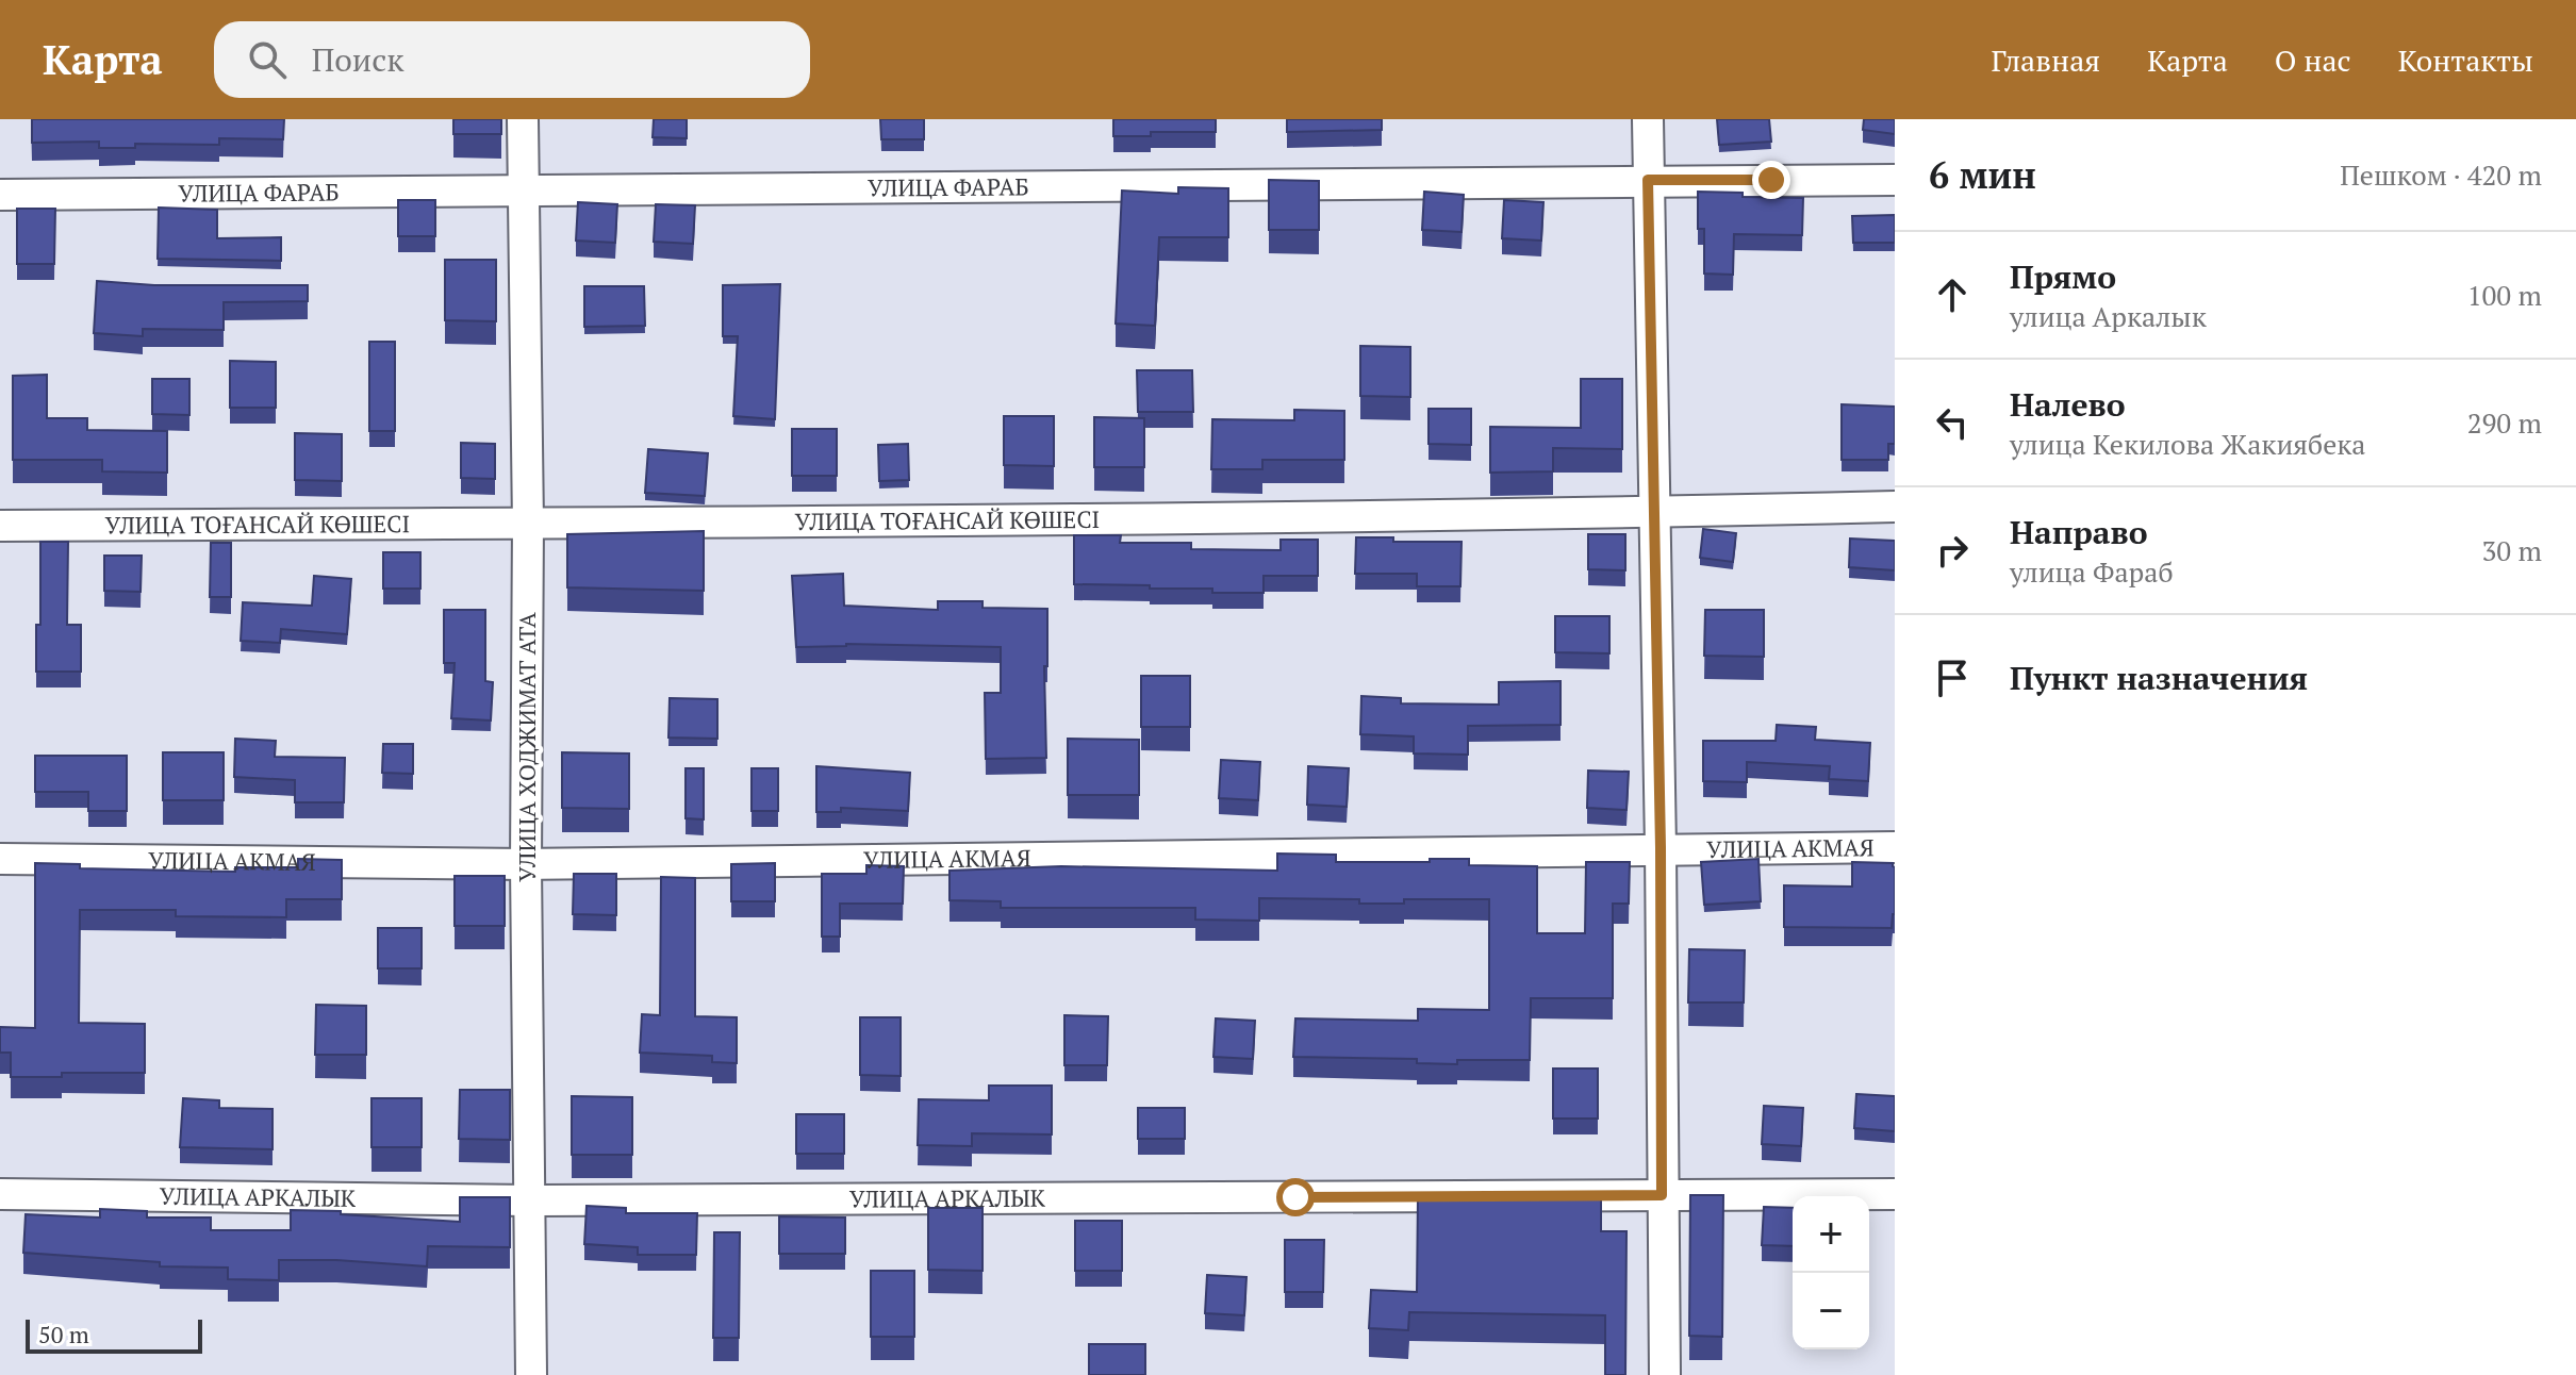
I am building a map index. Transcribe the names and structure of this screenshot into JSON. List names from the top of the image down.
{
  "streets": {
    "street": [
      "УЛИЦА ФАРАБ",
      "УЛИЦА ТОҒАНСАЙ КӨШЕСІ",
      "УЛИЦА ХОДЖИМАТ АТА",
      "УЛИЦА АКМАЯ",
      "УЛИЦА АРКАЛЫК"
    ]
  },
  "crossings": [
    ["УЛИЦА ФАРАБ", "УЛИЦА ХОДЖИМАТ АТА"],
    ["УЛИЦА ТОҒАНСАЙ КӨШЕСІ", "УЛИЦА ХОДЖИМАТ АТА"],
    ["УЛИЦА ХОДЖИМАТ АТА", "УЛИЦА АКМАЯ"],
    ["УЛИЦА ХОДЖИМАТ АТА", "УЛИЦА АРКАЛЫК"]
  ],
  "scale_bar": "50 m",
  "page": {
    "header": "Карта",
    "search": "Поиск",
    "nav": [
      "Главная",
      "Карта",
      "О нас",
      "Контакты"
    ],
    "heading": ["6 мин", "Пешком · 420 m"],
    "list": [
      ["Прямо", "улица Аркалык", "100 m"],
      ["Налево", "улица Кекилова Жакиябека", "290 m"],
      ["Направо", "улица Фараб", "30 m"],
      "Пункт назначения"
    ],
    "map_buttons": ["+", "−"],
    "scale": "50 m"
  }
}
